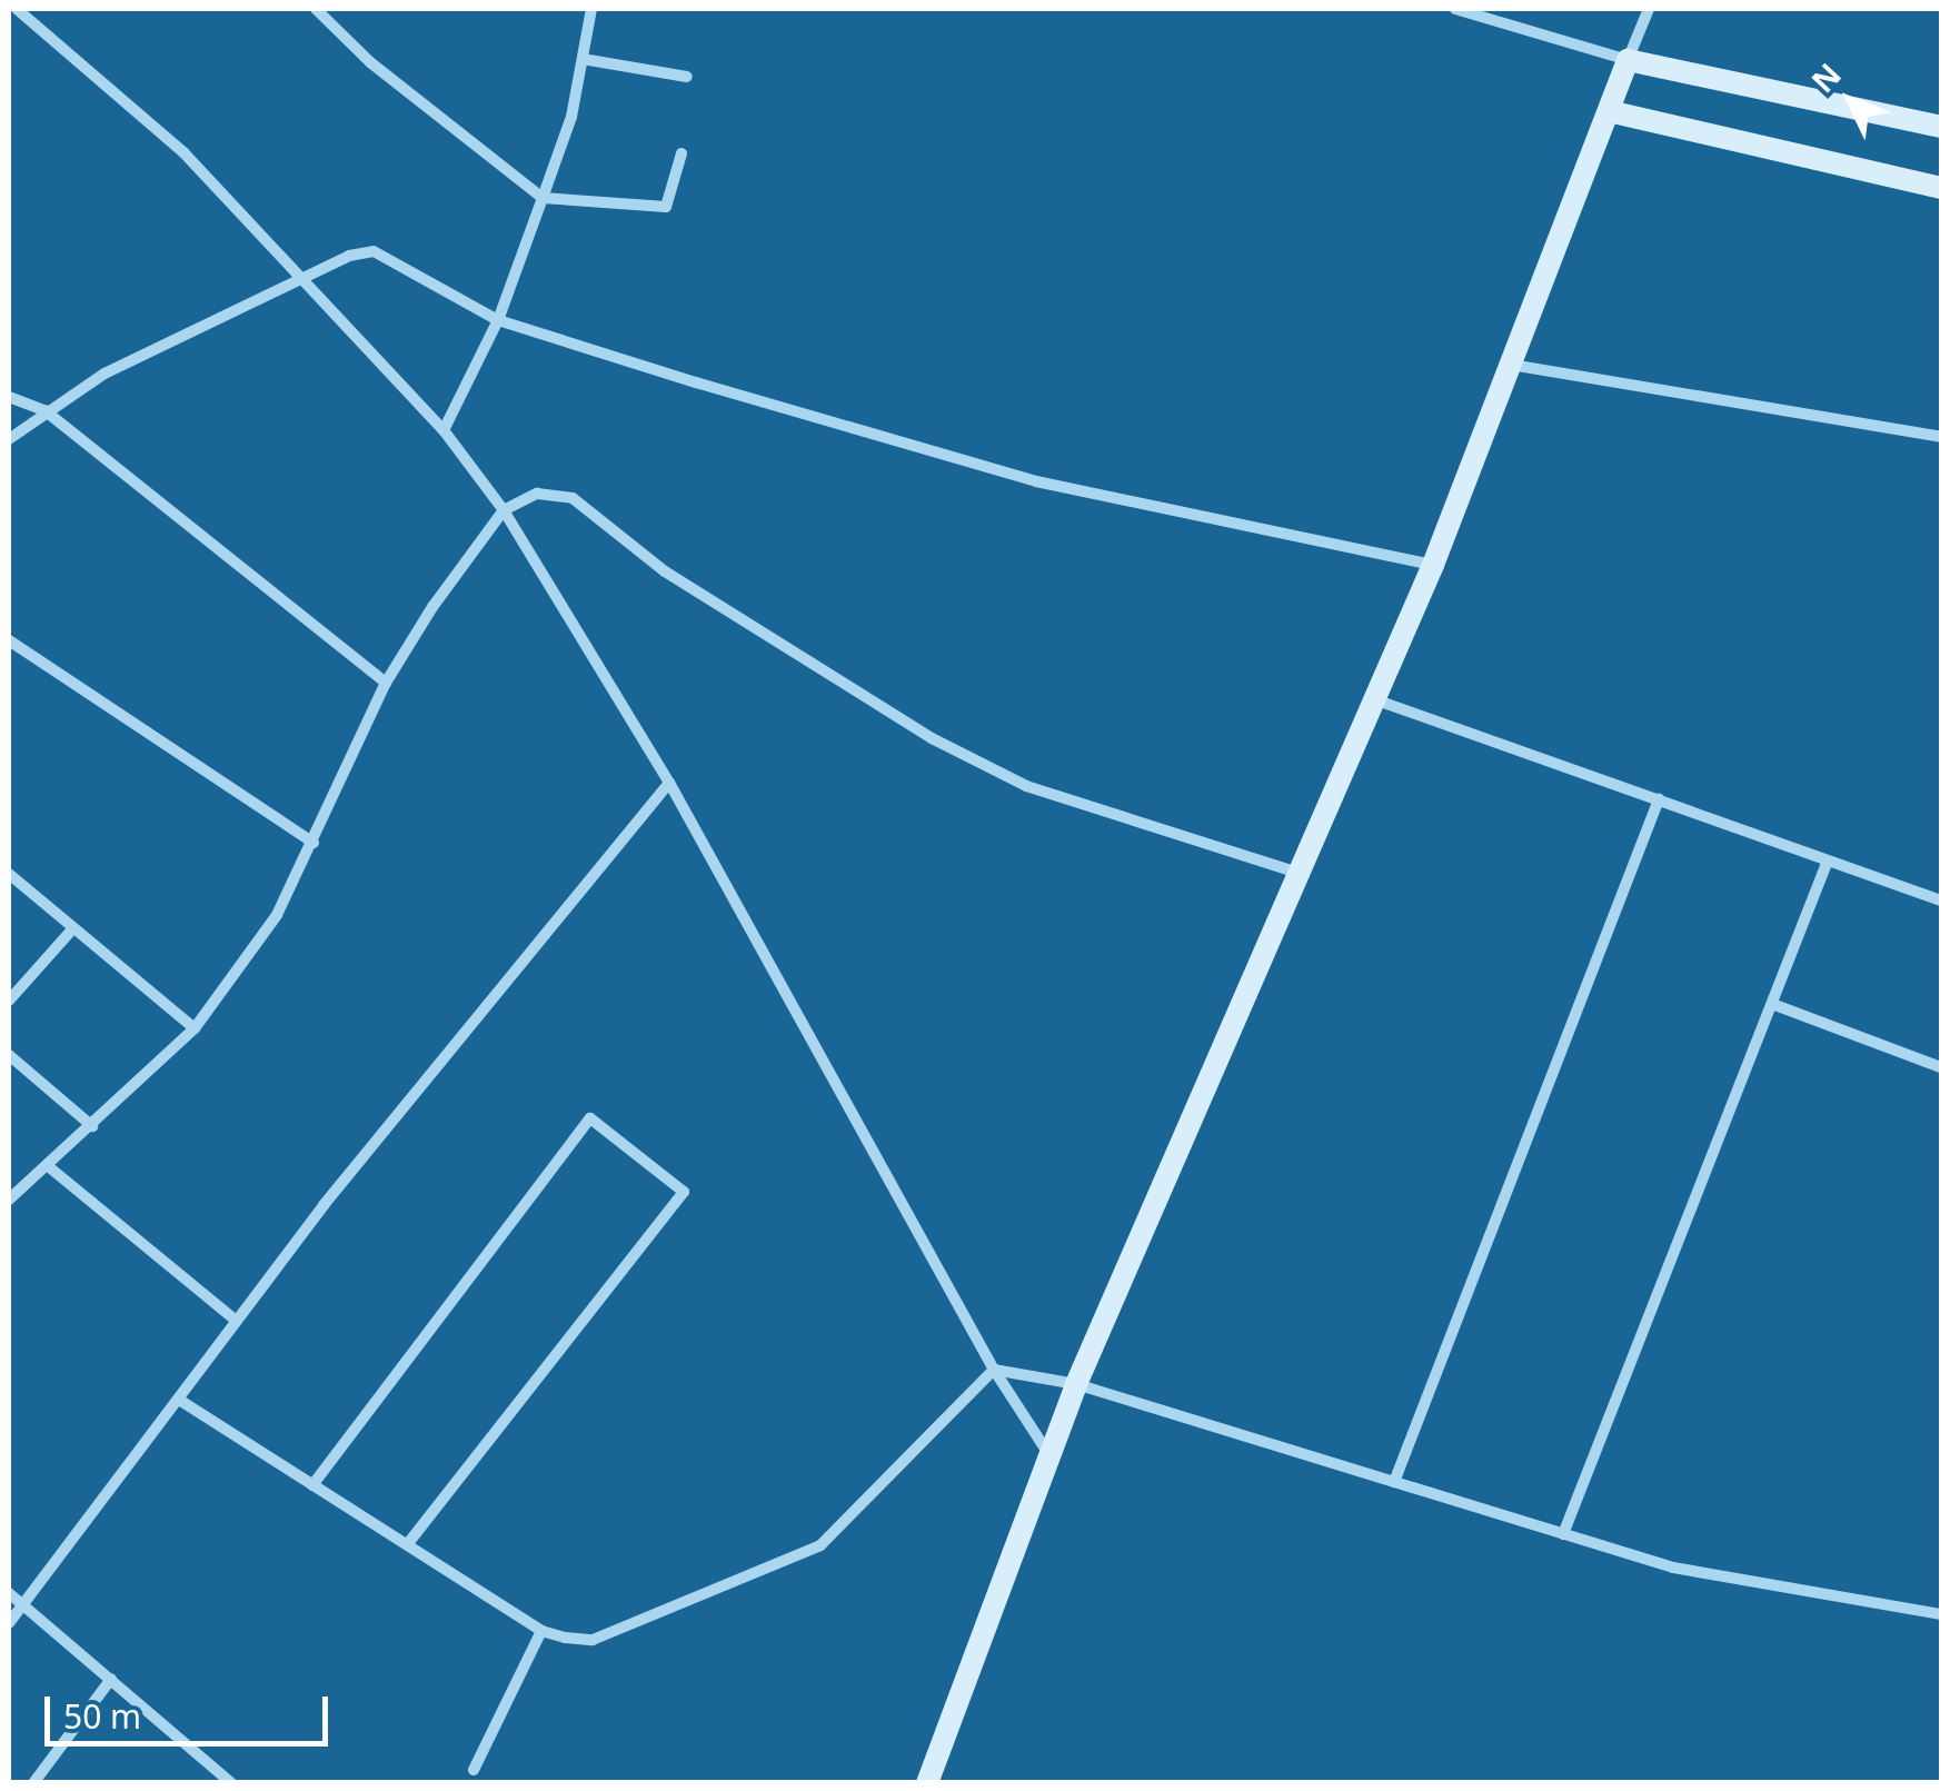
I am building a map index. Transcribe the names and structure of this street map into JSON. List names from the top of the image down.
{
  "scale_bar": "50 m",
  "north": "top left"
}
